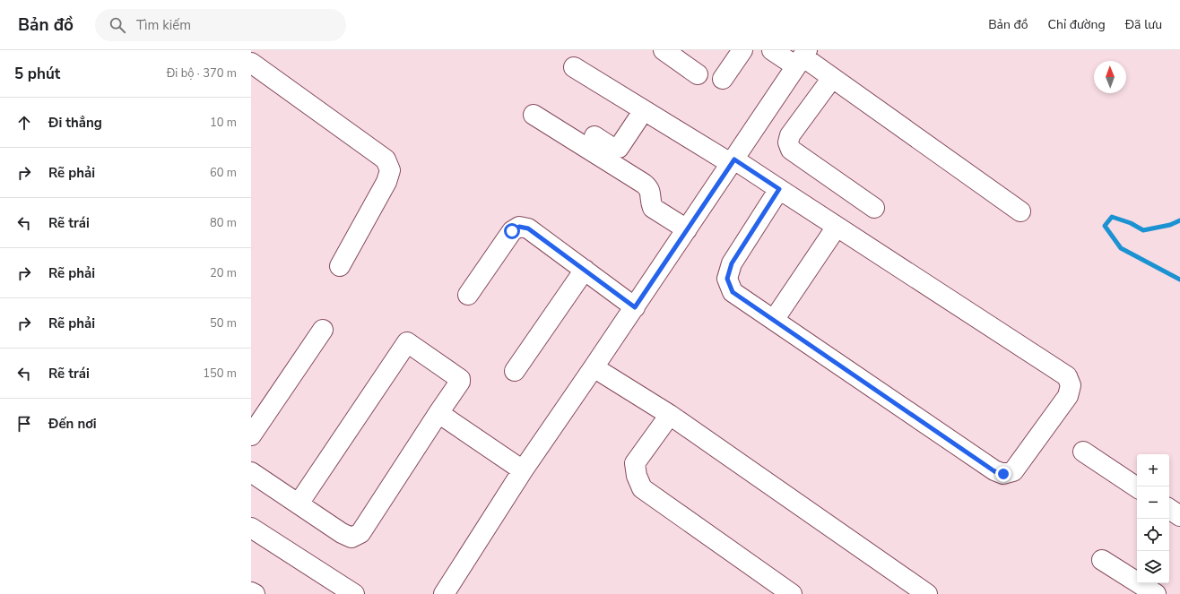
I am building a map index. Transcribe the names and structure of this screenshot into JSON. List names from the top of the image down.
{
  "north": "top",
  "page": {
    "header": "Bản đồ",
    "search": "Tìm kiếm",
    "nav": ["Bản đồ", "Chỉ đường", "Đã lưu"],
    "heading": ["5 phút", "Đi bộ · 370 m"],
    "list": [
      ["Đi thẳng", "10 m"],
      ["Rẽ phải", "60 m"],
      ["Rẽ trái", "80 m"],
      ["Rẽ phải", "20 m"],
      ["Rẽ phải", "50 m"],
      ["Rẽ trái", "150 m"],
      "Đến nơi"
    ],
    "map_buttons": ["+", "−"]
  }
}
